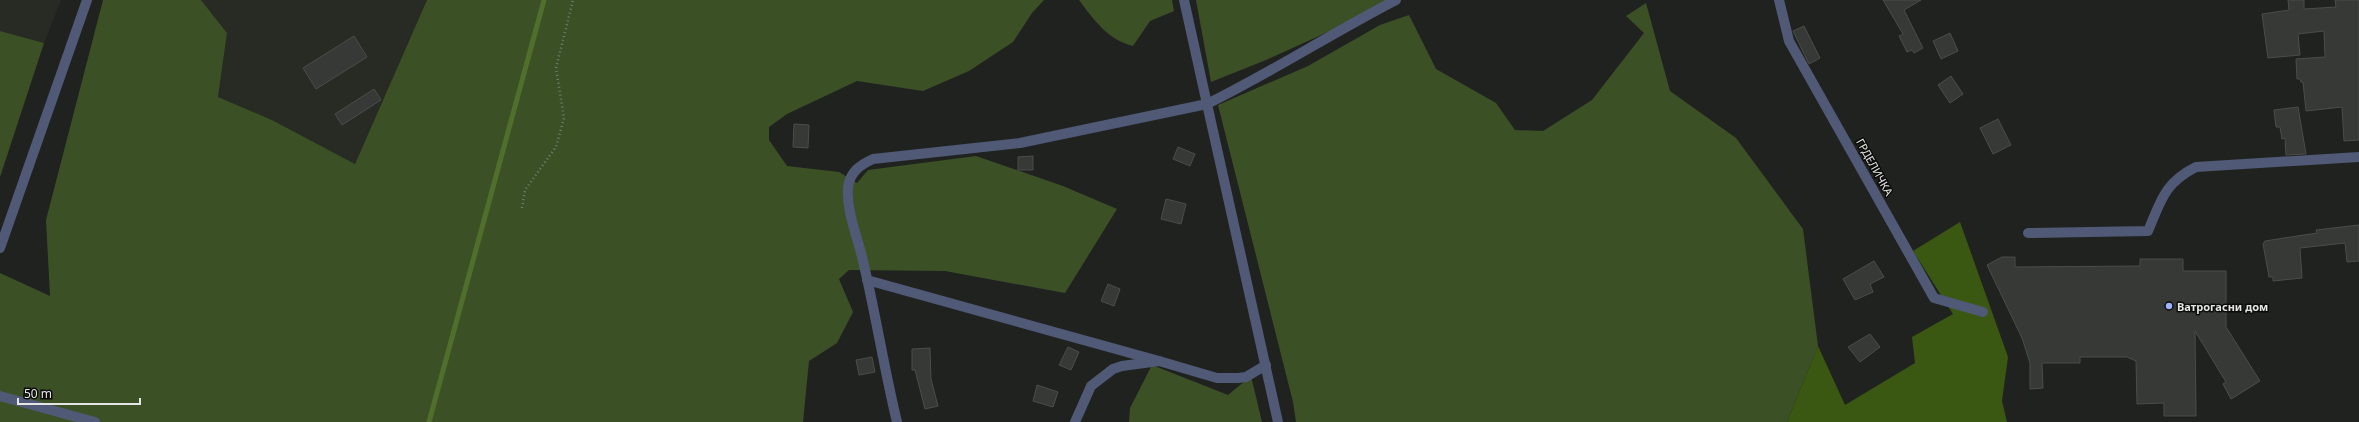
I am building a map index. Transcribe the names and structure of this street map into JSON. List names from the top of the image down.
{
  "streets": {
    "street": ["ГРДЕЛИЧКА"]
  },
  "places": ["Ватрогасни дом"],
  "scale_bar": "50 m"
}
